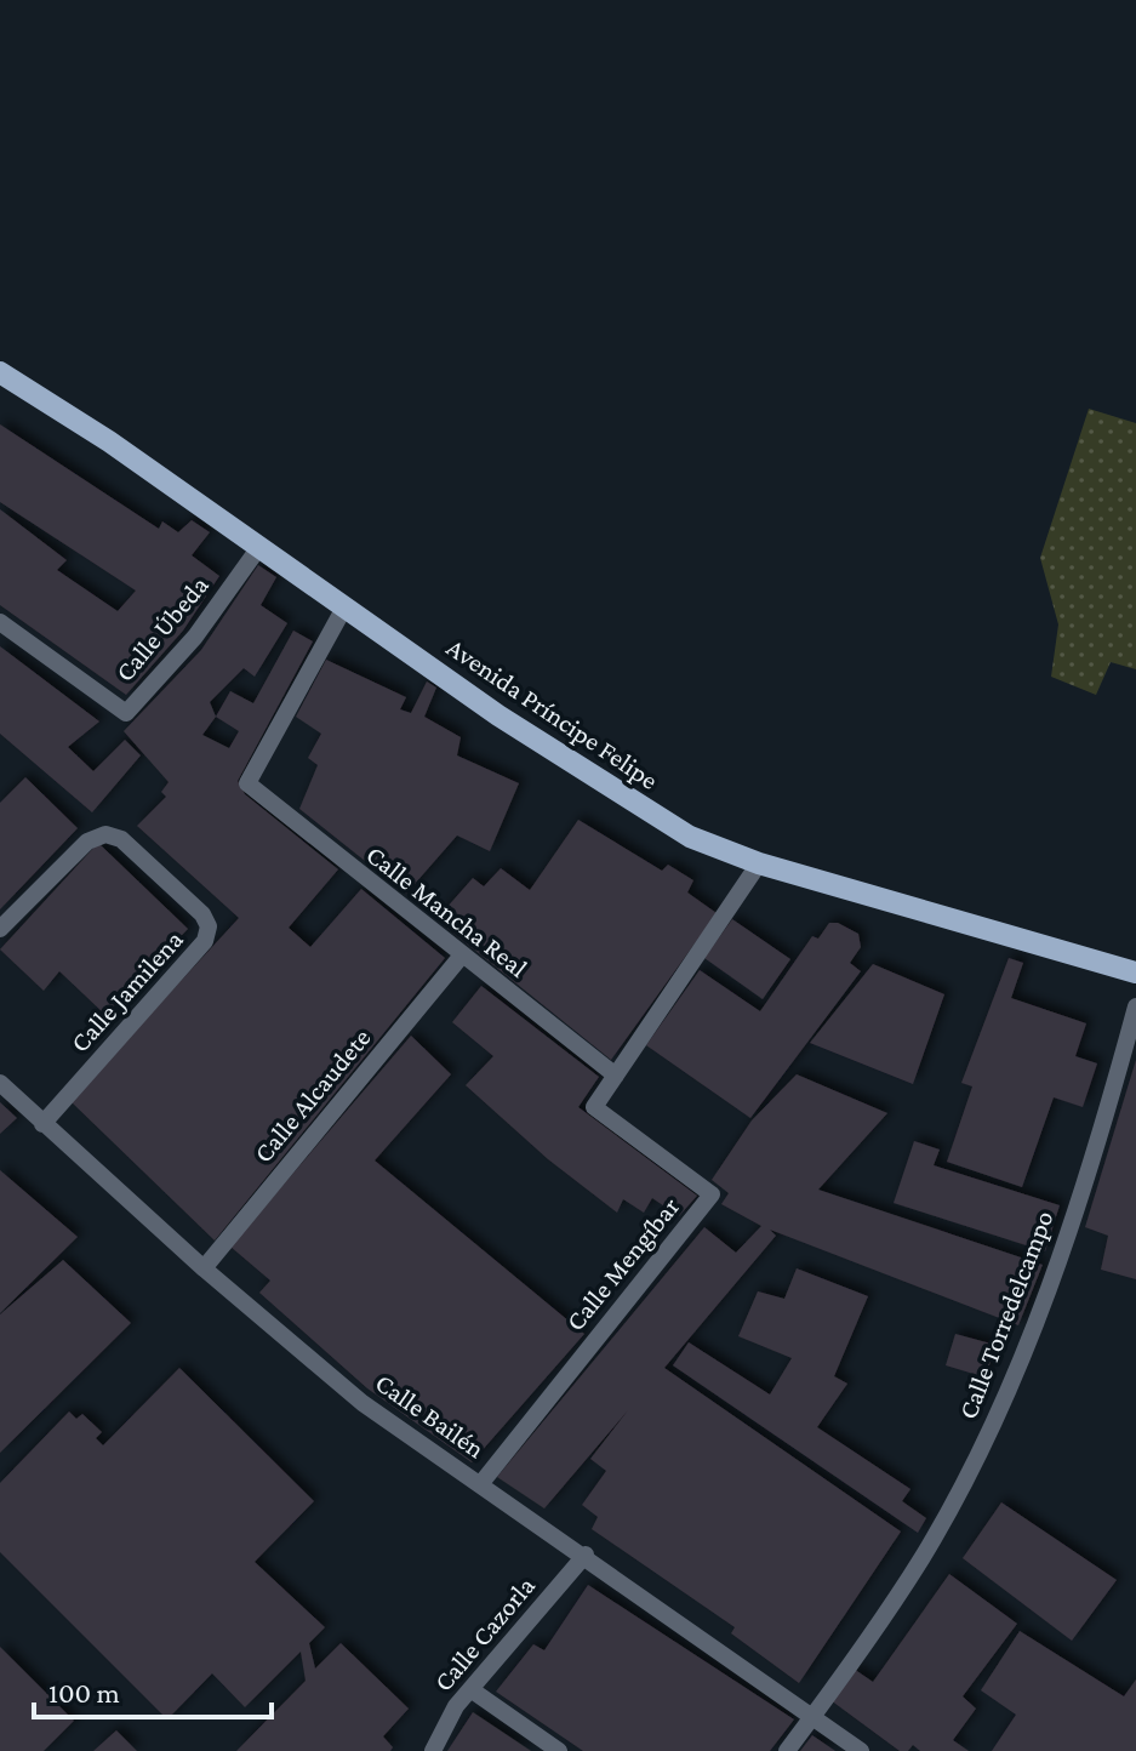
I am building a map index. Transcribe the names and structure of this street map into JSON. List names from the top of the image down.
{
  "streets": {
    "main road": ["Avenida Príncipe Felipe"],
    "street": [
      "Calle Úbeda",
      "Calle Mancha Real",
      "Calle Jamilena",
      "Calle Alcaudete",
      "Calle Mengíbar",
      "Calle Torredelcampo",
      "Calle Bailén",
      "Calle Cazorla"
    ]
  },
  "crossings": [
    ["Calle Úbeda", "Avenida Príncipe Felipe"],
    ["Avenida Príncipe Felipe", "Calle Mancha Real"],
    ["Avenida Príncipe Felipe", "Calle Mengíbar"],
    ["Calle Mancha Real", "Calle Alcaudete"],
    ["Calle Mancha Real", "Calle Mengíbar"],
    ["Calle Jamilena", "Calle Bailén"],
    ["Calle Alcaudete", "Calle Bailén"],
    ["Calle Mengíbar", "Calle Bailén"],
    ["Calle Torredelcampo", "Calle Bailén"],
    ["Calle Bailén", "Calle Cazorla"]
  ],
  "scale_bar": "100 m"
}
